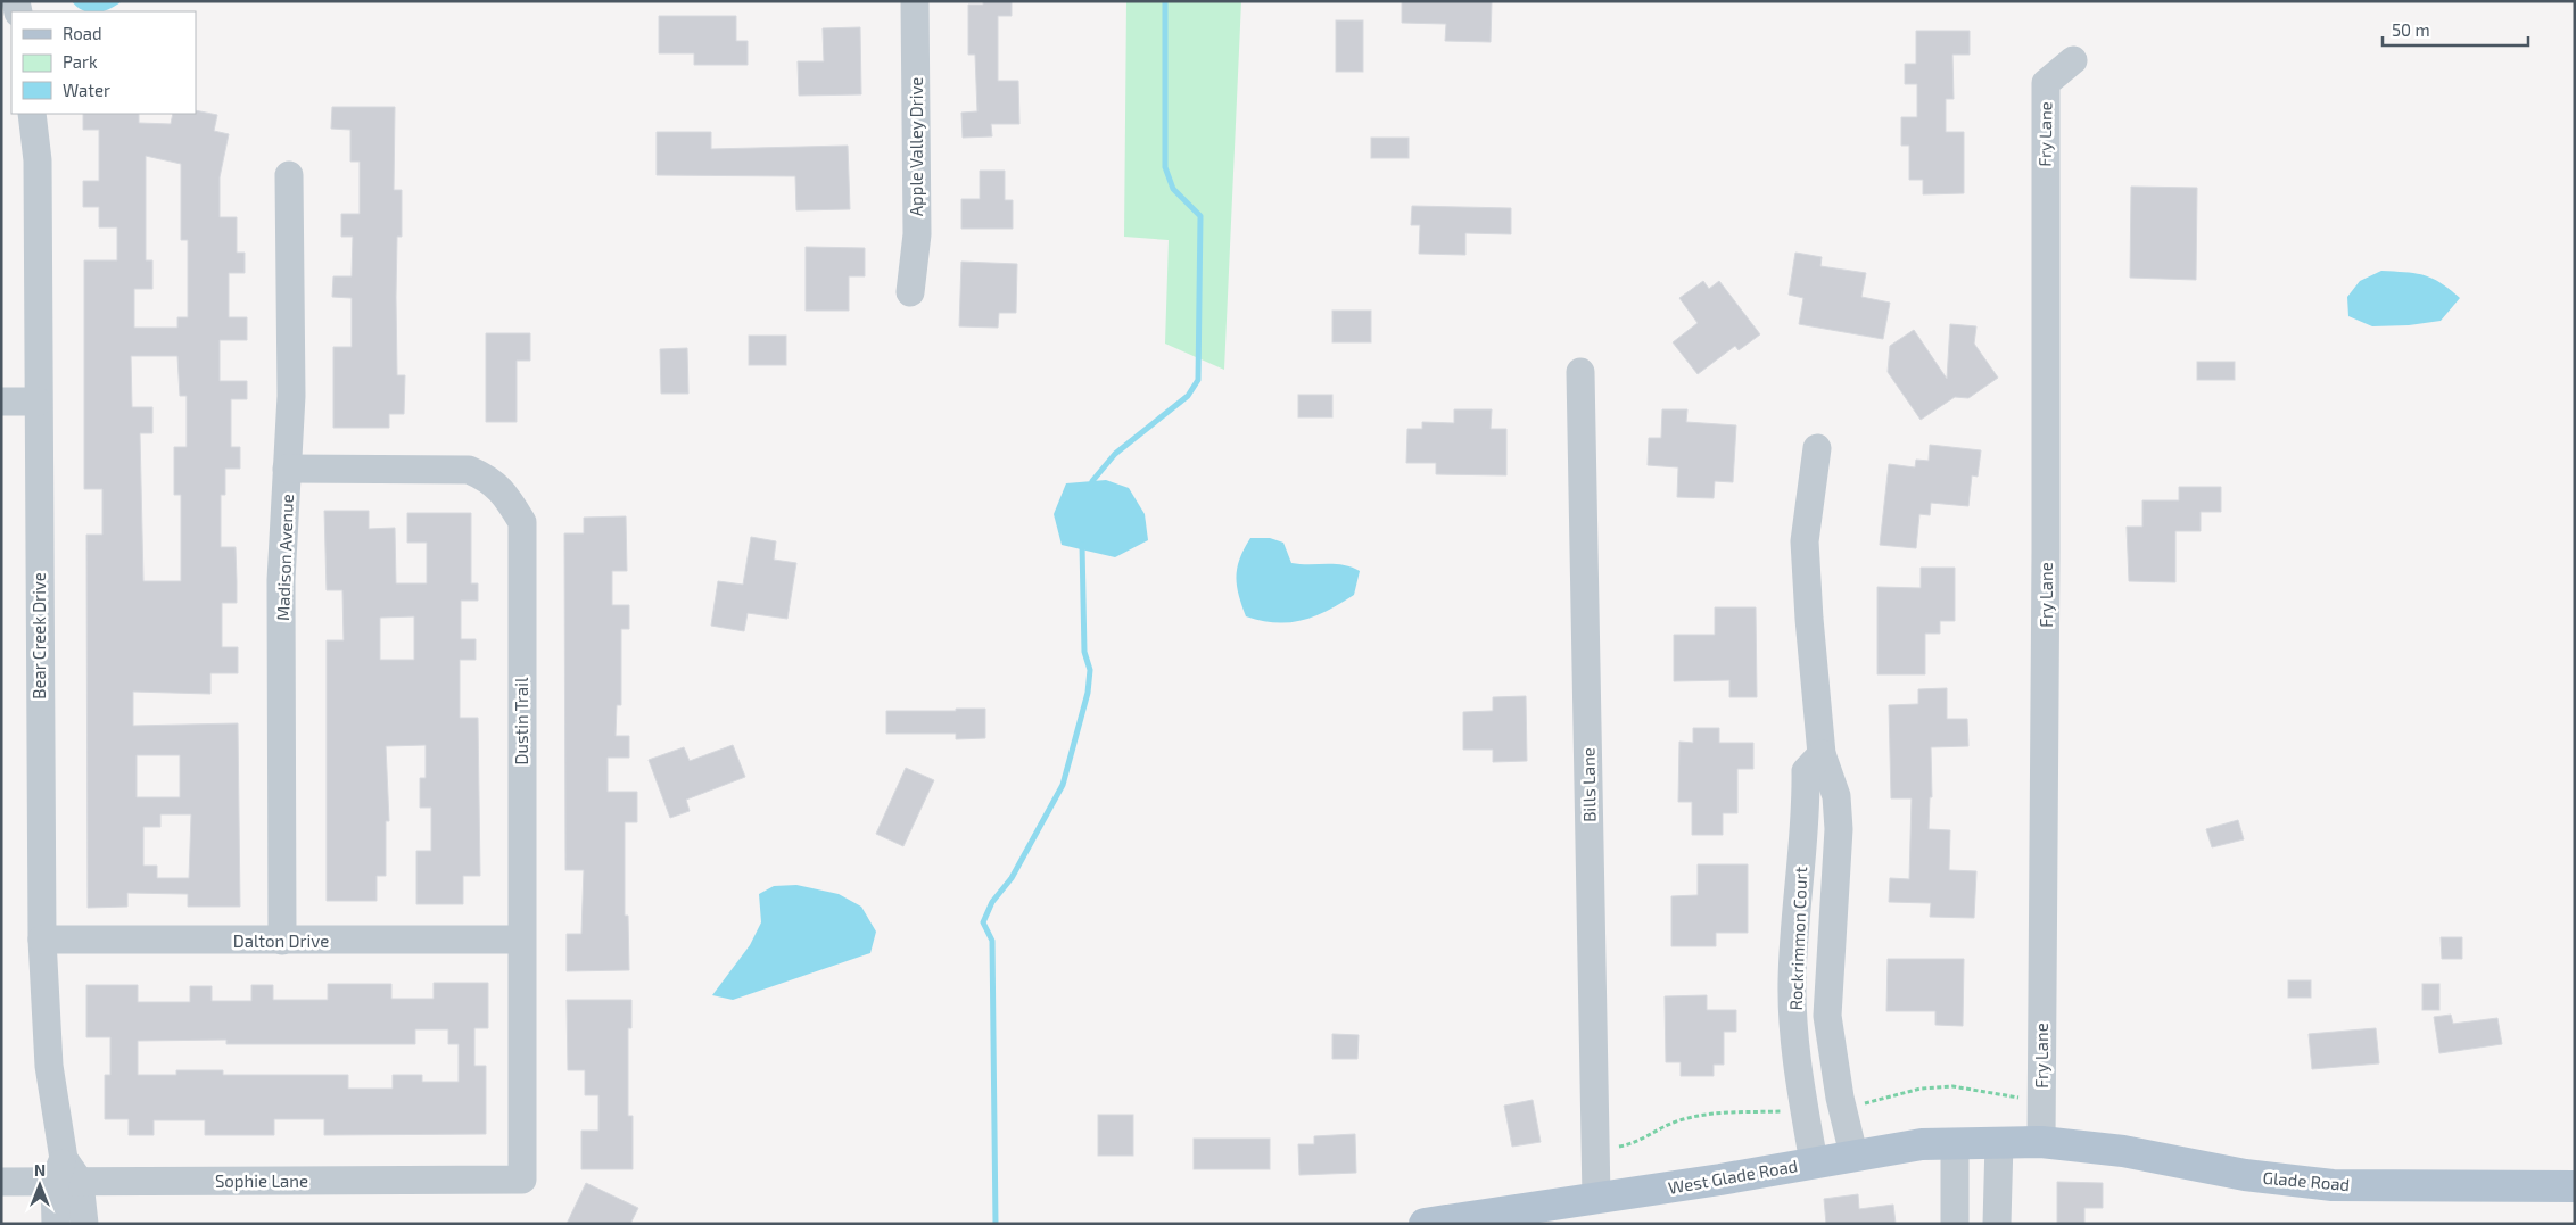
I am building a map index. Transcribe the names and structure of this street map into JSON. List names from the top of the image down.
{
  "streets": {
    "main road": ["West Glade Road", "Glade Road"],
    "street": [
      "Fry Lane",
      "Apple Valley Drive",
      "Madison Avenue",
      "Bear Creek Drive",
      "Dustin Trail",
      "Bills Lane",
      "Rockrimmon Court",
      "Dalton Drive",
      "Sophie Lane"
    ]
  },
  "crossings": [
    ["Fry Lane", "West Glade Road"],
    ["Fry Lane", "Glade Road"],
    ["Madison Avenue", "Dustin Trail"],
    ["Madison Avenue", "Dalton Drive"],
    ["Bear Creek Drive", "Dalton Drive"],
    ["Bear Creek Drive", "Sophie Lane"],
    ["Dustin Trail", "Dalton Drive"],
    ["Dustin Trail", "Sophie Lane"],
    ["Bills Lane", "West Glade Road"],
    ["Rockrimmon Court", "West Glade Road"],
    ["West Glade Road", "Glade Road"]
  ],
  "legend": ["Road", "Park", "Water"],
  "scale_bar": "50 m",
  "north": "top"
}
